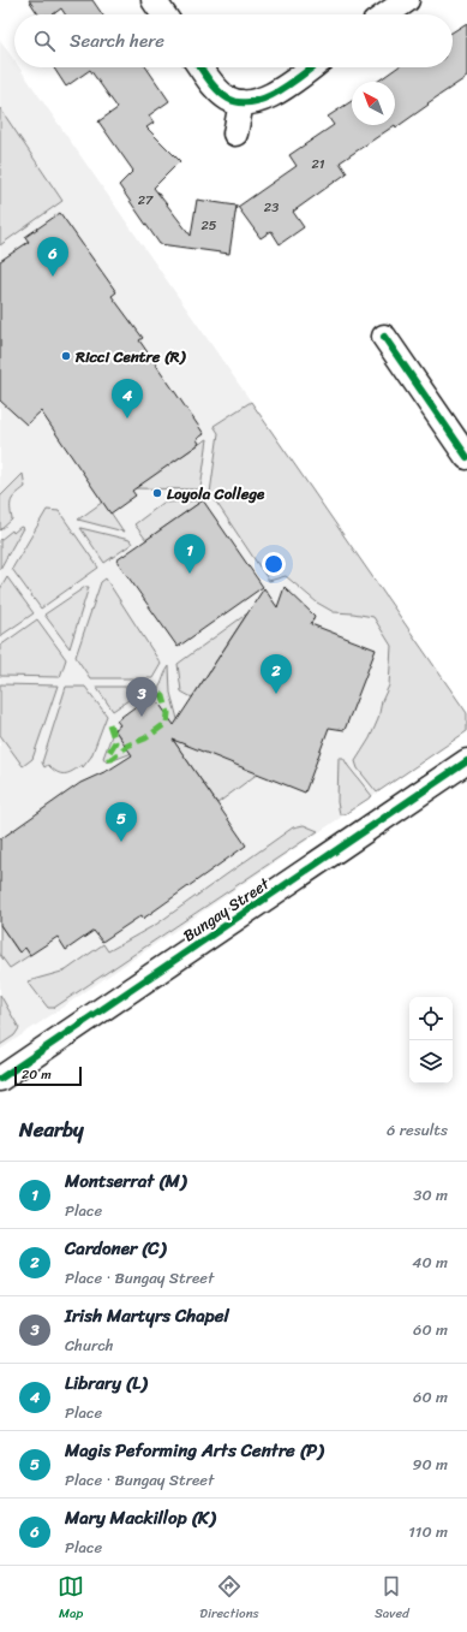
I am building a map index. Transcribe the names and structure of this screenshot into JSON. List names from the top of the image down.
{
  "streets": {
    "street": ["Bungay Street"]
  },
  "places": ["Ricci Centre (R)", "Loyola College"],
  "house_numbers": [
    "21",
    "27",
    "23",
    "25"
  ],
  "scale_bar": "20 m",
  "north": "top left",
  "page": {
    "search": "Search here",
    "pins": [
      "6",
      "4",
      "1",
      "2",
      "3",
      "5"
    ],
    "scale": "20 m",
    "heading": ["Nearby", "6 results"],
    "list": [
      {
        "mark": "1",
        "name": "Montserrat (M)",
        "note": "Place",
        "value": "30 m"
      },
      {
        "mark": "2",
        "name": "Cardoner (C)",
        "note": "Place · Bungay Street",
        "value": "40 m"
      },
      {
        "mark": "3",
        "name": "Irish Martyrs Chapel",
        "note": "Church",
        "value": "60 m"
      },
      {
        "mark": "4",
        "name": "Library (L)",
        "note": "Place",
        "value": "60 m"
      },
      {
        "mark": "5",
        "name": "Magis Peforming Arts Centre (P)",
        "note": "Place · Bungay Street",
        "value": "90 m"
      },
      {
        "mark": "6",
        "name": "Mary Mackillop (K)",
        "note": "Place",
        "value": "110 m"
      }
    ],
    "nav": ["Map", "Directions", "Saved"]
  }
}
